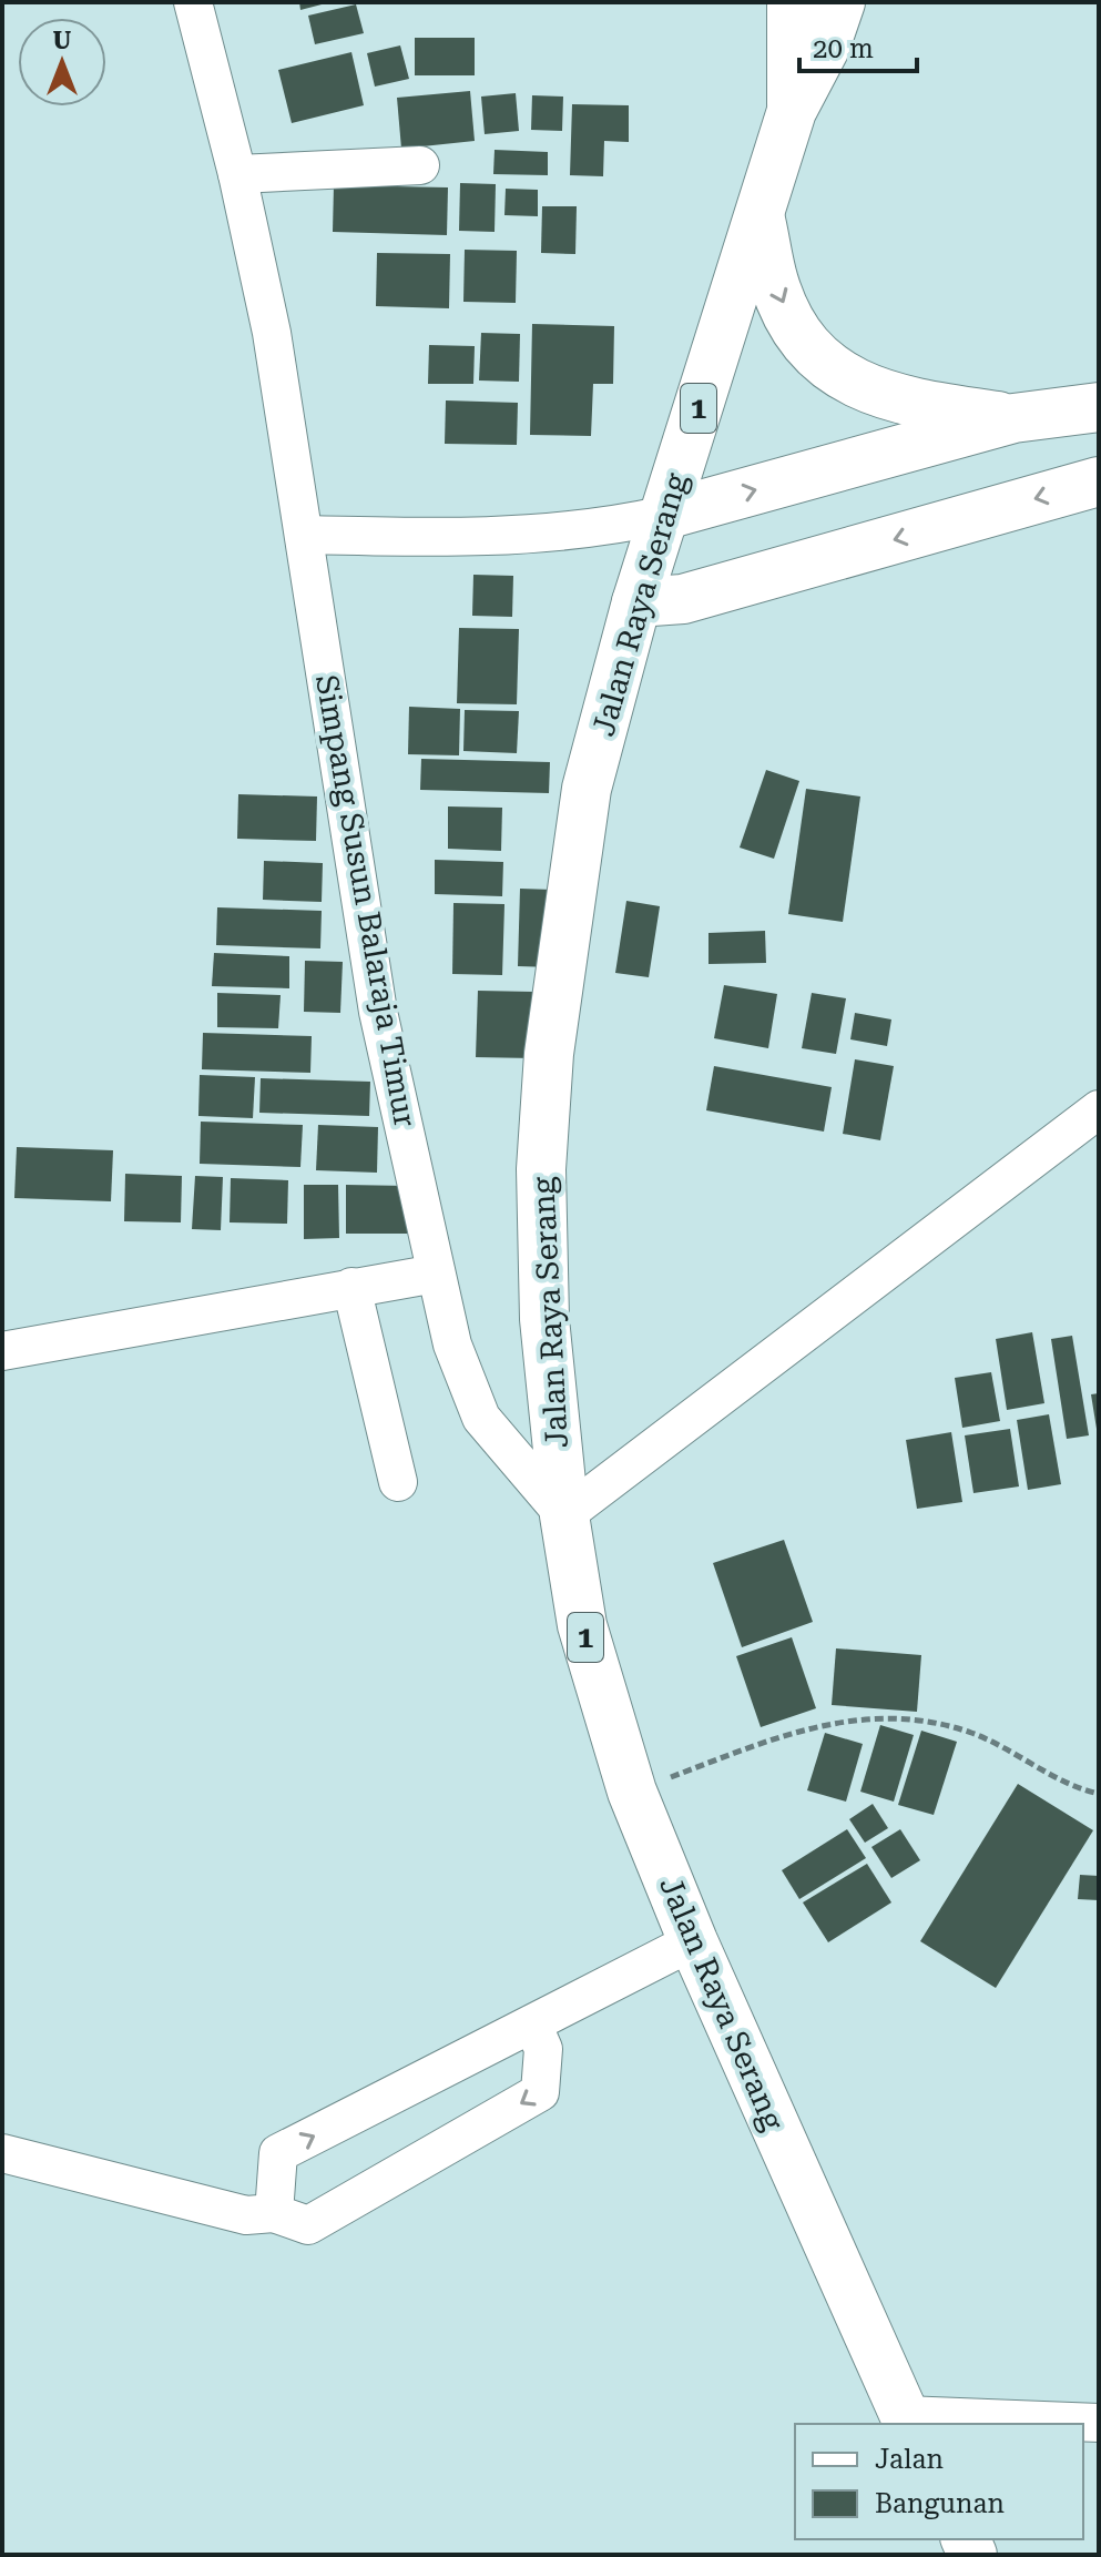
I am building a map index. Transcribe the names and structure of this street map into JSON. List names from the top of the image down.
{
  "streets": {
    "highway": ["1", "Jalan Raya Serang"],
    "street": ["Simpang Susun Balaraja Timur"]
  },
  "crossings": [
    ["Jalan Raya Serang", "Simpang Susun Balaraja Timur"]
  ],
  "legend": ["Jalan", "Bangunan"],
  "scale_bar": "20 m",
  "north": "top"
}
